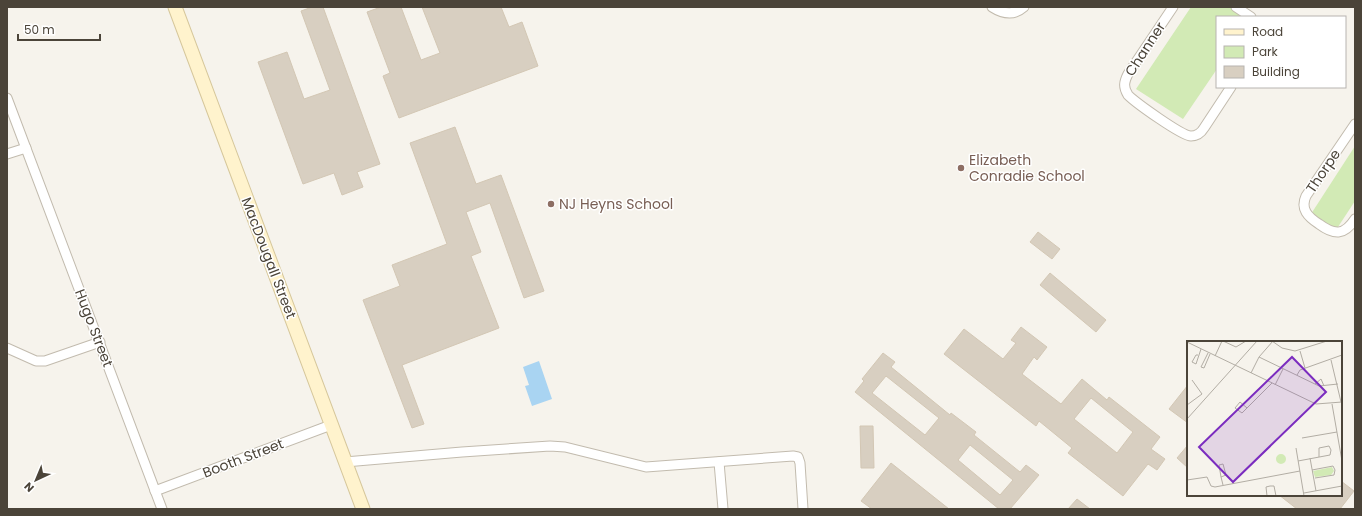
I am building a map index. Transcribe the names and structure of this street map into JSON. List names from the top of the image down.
{
  "streets": {
    "street": [
      "Channer",
      "Thorpe",
      "MacDougall Street",
      "Hugo Street",
      "Booth Street"
    ]
  },
  "crossings": [
    ["MacDougall Street", "Booth Street"],
    ["Hugo Street", "Booth Street"]
  ],
  "places": ["Elizabeth Conradie School", "NJ Heyns School"],
  "legend": ["Road", "Park", "Building"],
  "scale_bar": "50 m",
  "north": "bottom left"
}
